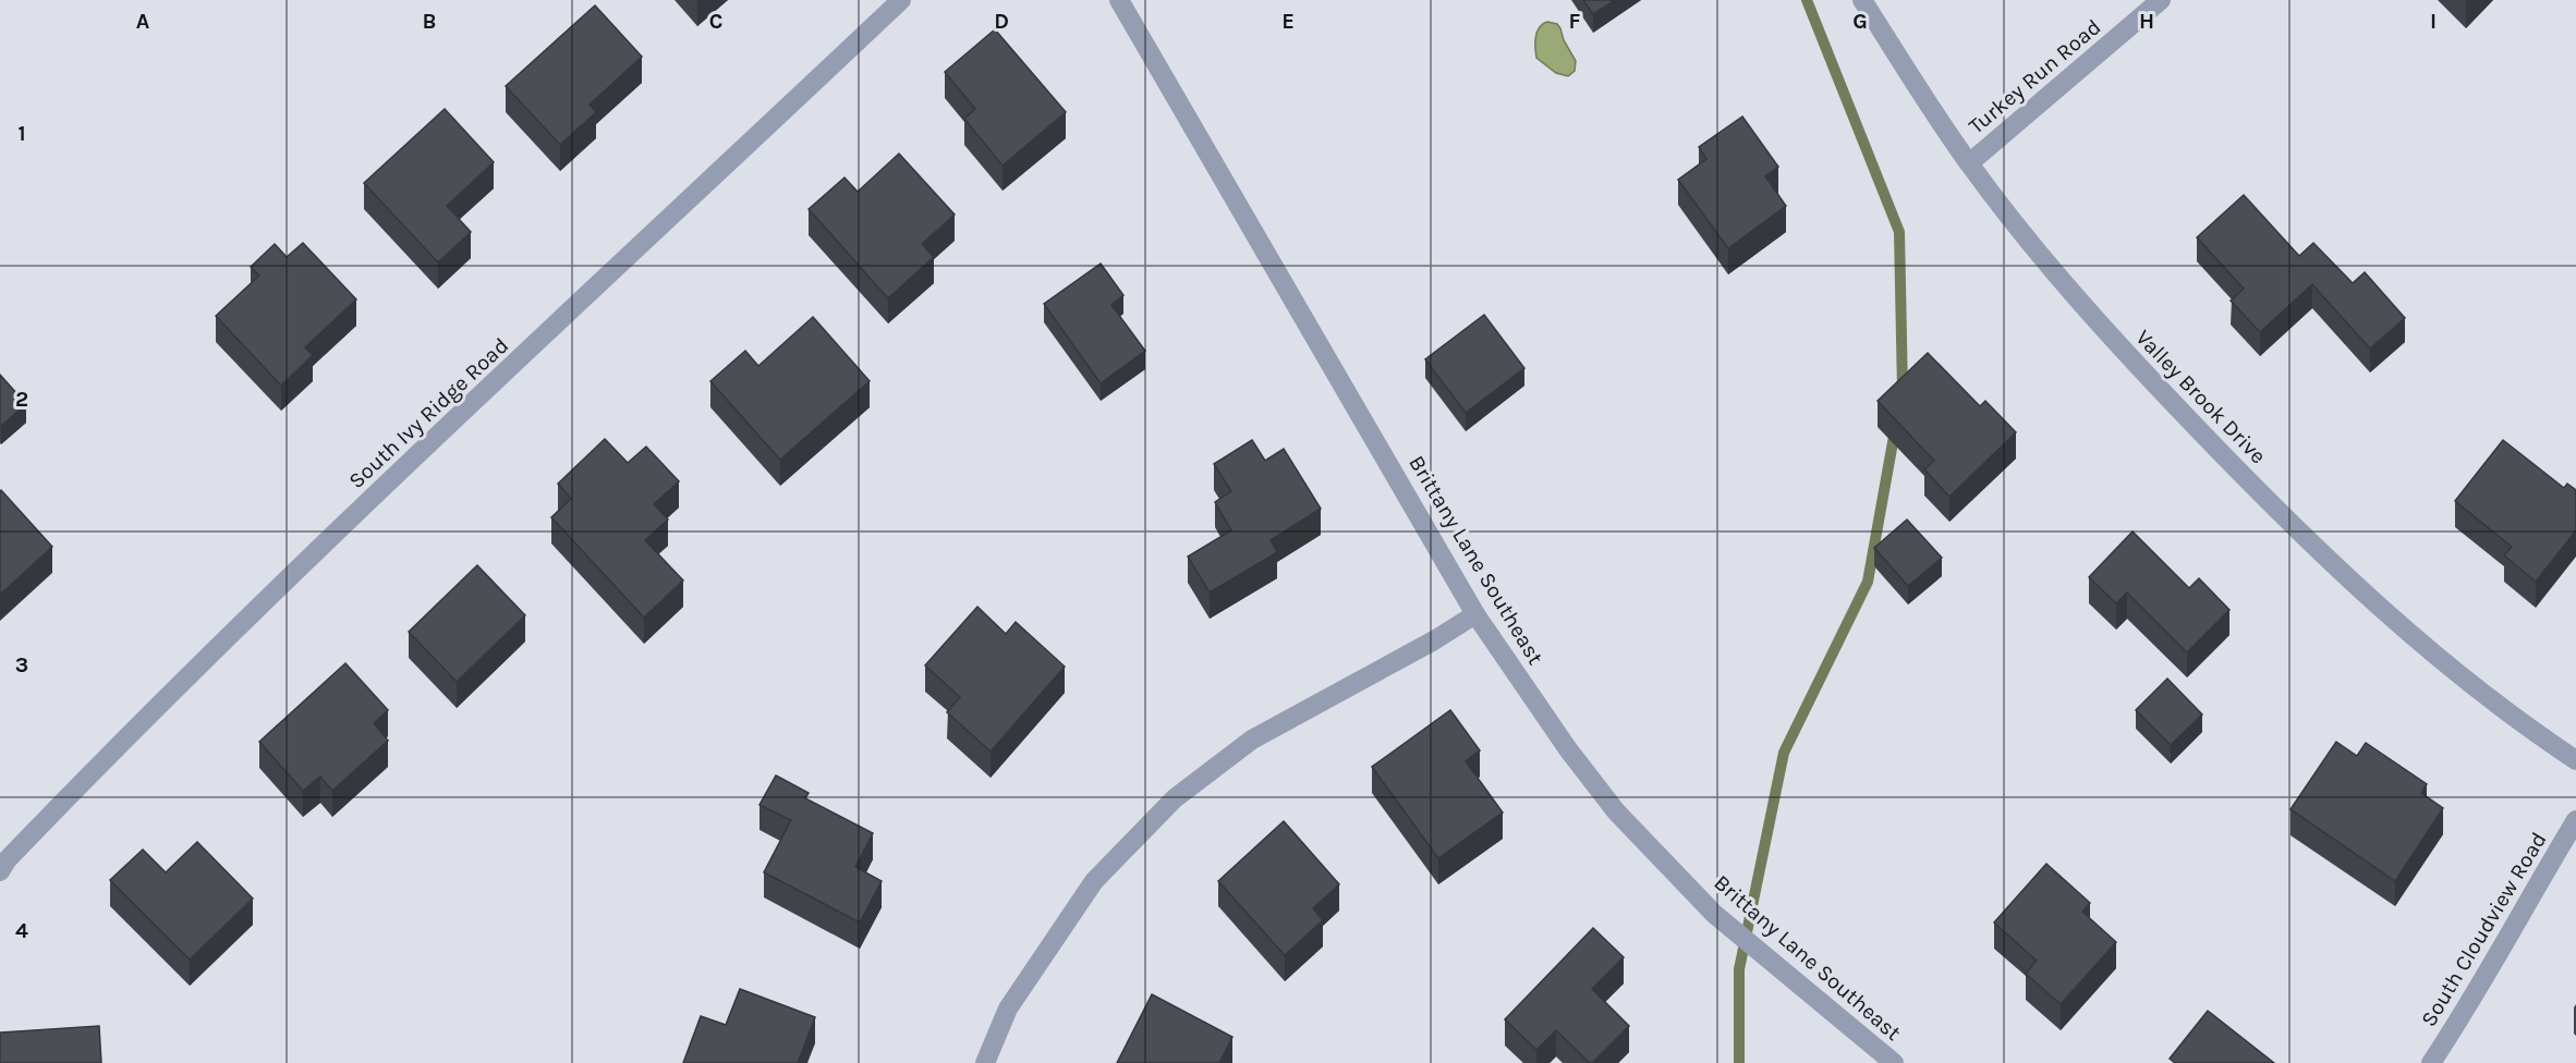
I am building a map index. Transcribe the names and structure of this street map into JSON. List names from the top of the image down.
{
  "streets": {
    "street": [
      "Turkey Run Road",
      "Valley Brook Drive",
      "South Ivy Ridge Road",
      "Brittany Lane Southeast",
      "South Cloudview Road"
    ]
  },
  "crossings": [
    ["Turkey Run Road", "Valley Brook Drive"]
  ],
  "grid": {
    "columns": [
      "A",
      "B",
      "C",
      "D",
      "E",
      "F",
      "G",
      "H",
      "I"
    ],
    "rows": [
      "1",
      "2",
      "3",
      "4"
    ]
  }
}
